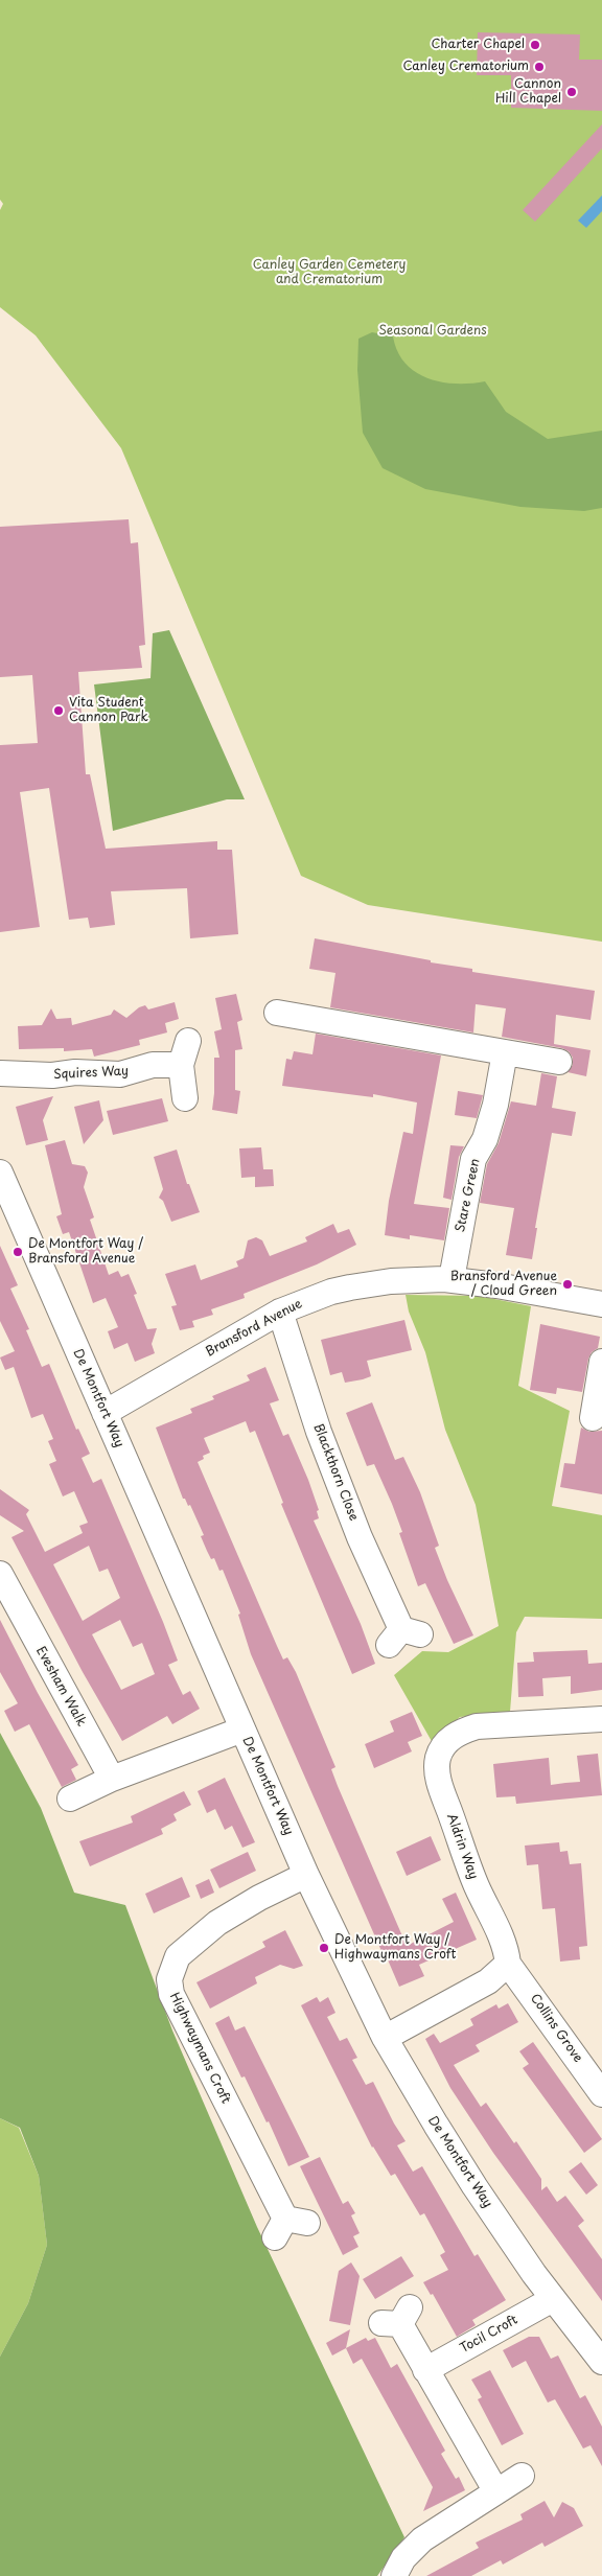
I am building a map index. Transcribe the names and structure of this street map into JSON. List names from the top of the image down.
{
  "streets": {
    "street": [
      "Squires Way",
      "Stare Green",
      "Bransford Avenue",
      "De Montfort Way",
      "Blackthorn Close",
      "Evesham Walk",
      "Aldrin Way",
      "Collins Grove",
      "Highwaymans Croft",
      "Tocil Croft"
    ]
  },
  "crossings": [
    ["Stare Green", "Bransford Avenue"],
    ["Bransford Avenue", "De Montfort Way"],
    ["Bransford Avenue", "Blackthorn Close"],
    ["De Montfort Way", "Highwaymans Croft"],
    ["De Montfort Way", "Tocil Croft"],
    ["Aldrin Way", "Collins Grove"]
  ],
  "parks": ["Canley Garden Cemetery and Crematorium", "Seasonal Gardens"],
  "places": [
    "Charter Chapel",
    "Canley Crematorium",
    "Cannon Hill Chapel",
    "Vita Student Cannon Park",
    "De Montfort Way / Bransford Avenue",
    "Bransford Avenue / Cloud Green",
    "De Montfort Way / Highwaymans Croft"
  ]
}
